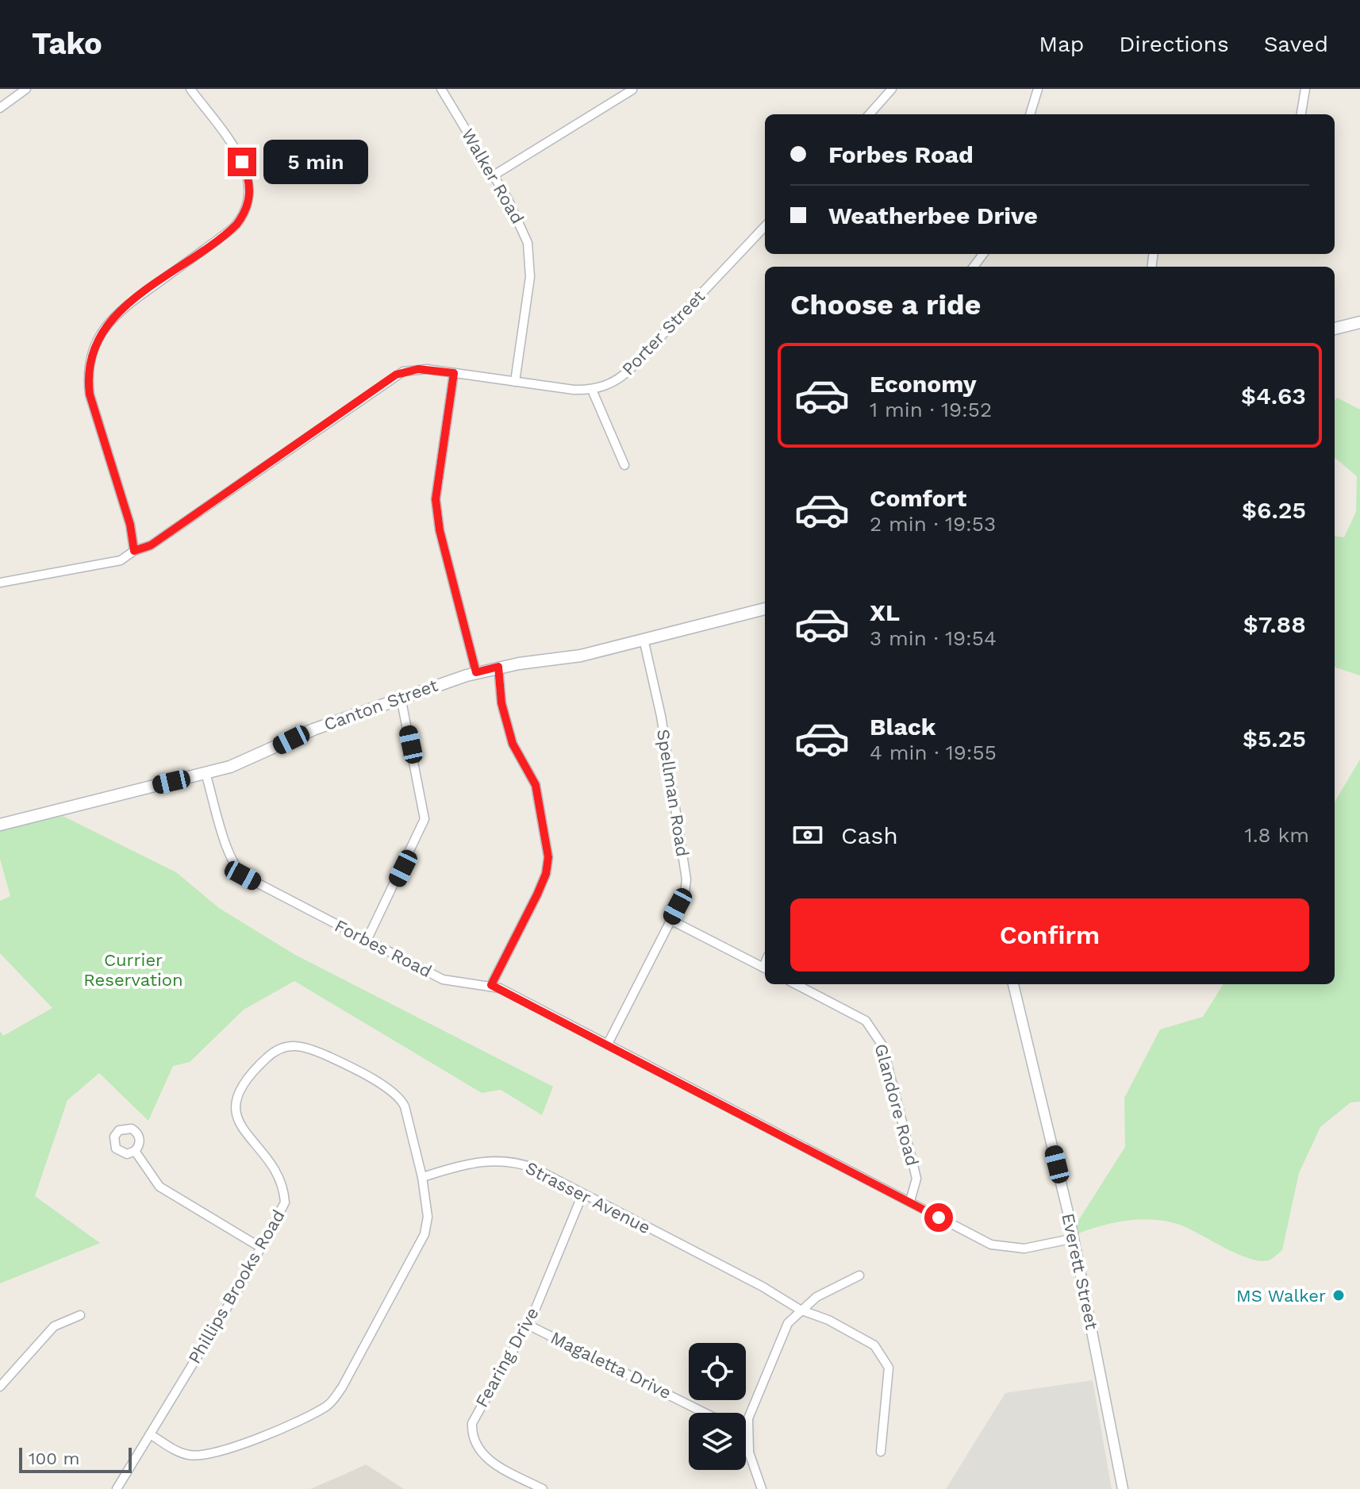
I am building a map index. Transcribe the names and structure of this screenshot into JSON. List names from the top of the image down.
{
  "streets": {
    "main road": ["Canton Street"],
    "street": [
      "Walker Road",
      "Porter Street",
      "Spellman Road",
      "Forbes Road",
      "Glandore Road",
      "Strasser Avenue",
      "Everett Street",
      "Phillips Brooks Road",
      "Fearing Drive",
      "Magaletta Drive"
    ]
  },
  "crossings": [
    ["Walker Road", "Porter Street"],
    ["Canton Street", "Spellman Road"],
    ["Canton Street", "Forbes Road"],
    ["Spellman Road", "Forbes Road"],
    ["Forbes Road", "Glandore Road"],
    ["Forbes Road", "Everett Street"],
    ["Strasser Avenue", "Phillips Brooks Road"],
    ["Strasser Avenue", "Fearing Drive"],
    ["Fearing Drive", "Magaletta Drive"]
  ],
  "parks": ["Currier Reservation"],
  "places": ["MS Walker"],
  "scale_bar": "100 m",
  "page": {
    "header": "Tako",
    "nav": ["Map", "Directions", "Saved"],
    "banner": ["Forbes Road", "Weatherbee Drive"],
    "bubble": "5 min",
    "heading": "Choose a ride",
    "list": [
      {
        "name": "Economy",
        "note": "1 min · 19:52",
        "value": "$4.63"
      },
      {
        "name": "Comfort",
        "note": "2 min · 19:53",
        "value": "$6.25"
      },
      {
        "name": "XL",
        "note": "3 min · 19:54",
        "value": "$7.88"
      },
      {
        "name": "Black",
        "note": "4 min · 19:55",
        "value": "$5.25"
      }
    ],
    "pay": ["Cash", "1.8 km"],
    "buttons": "Confirm",
    "scale": "100 m"
  }
}
